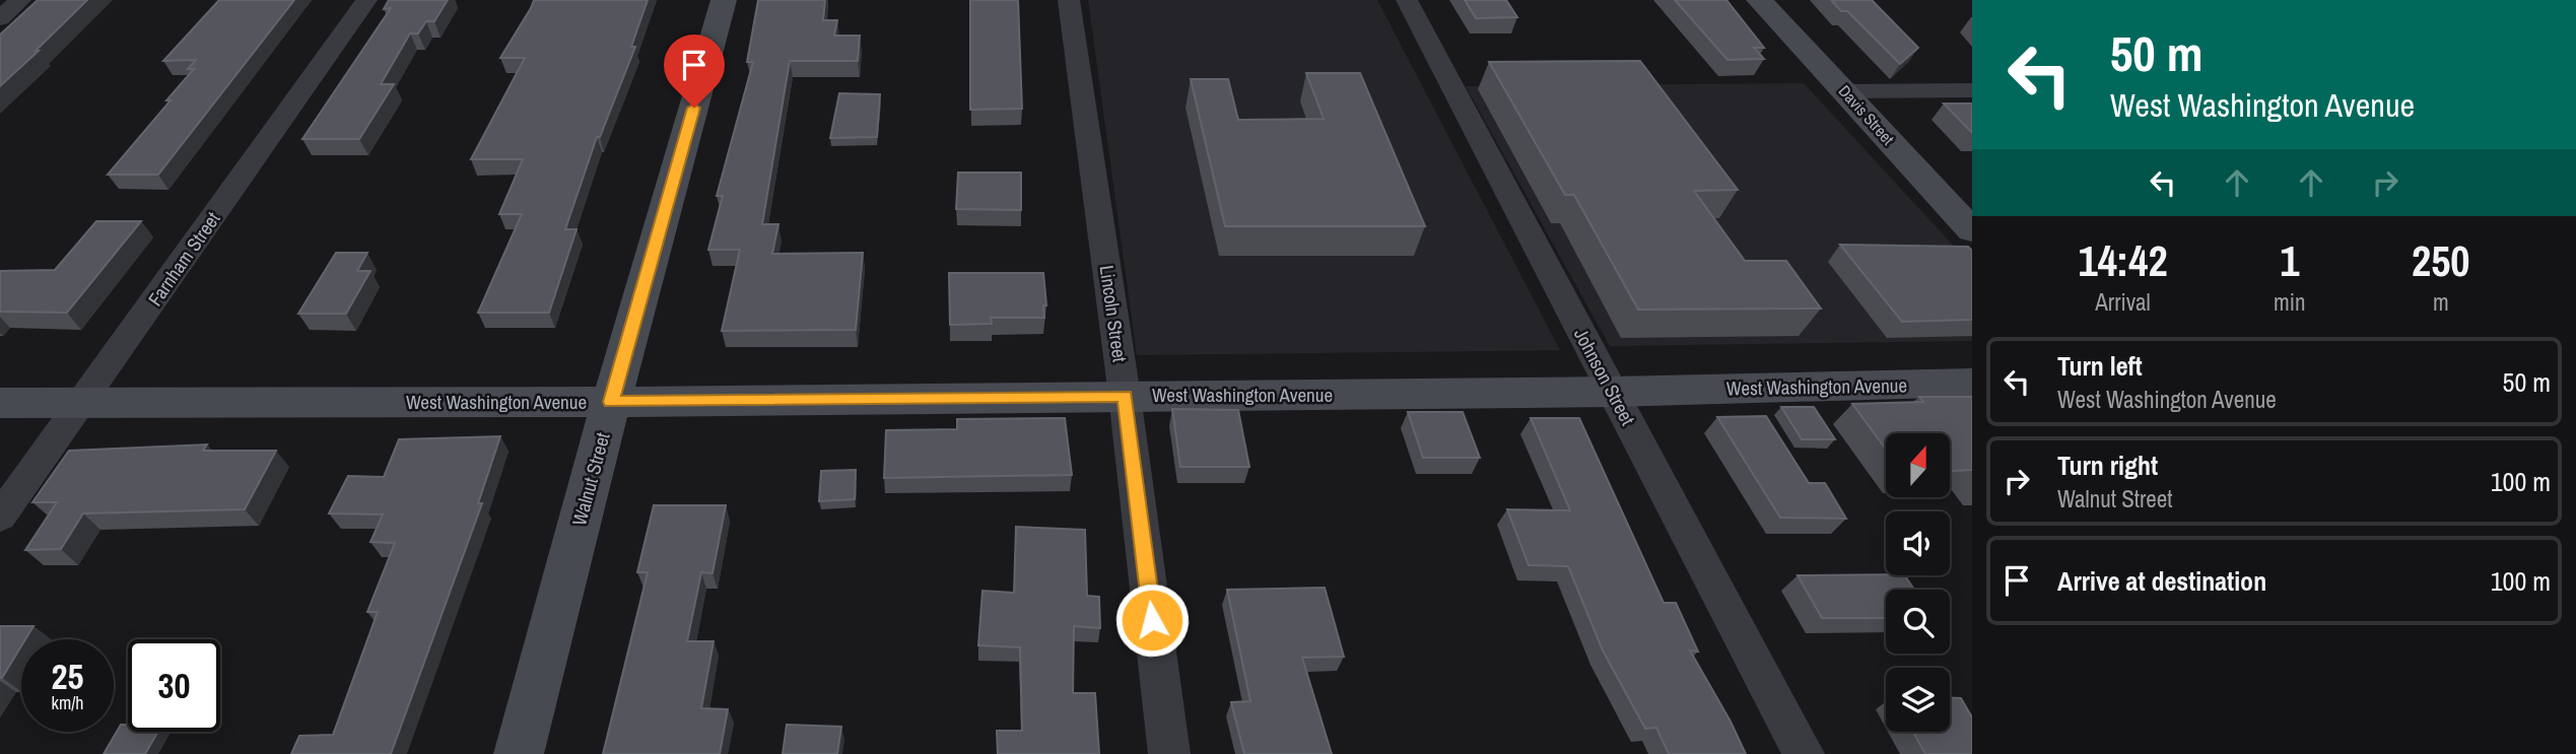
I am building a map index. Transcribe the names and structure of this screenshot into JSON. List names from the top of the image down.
{
  "streets": {
    "street": [
      "Davis Street",
      "Farnham Street",
      "Lincoln Street",
      "Johnson Street",
      "West Washington Avenue",
      "Walnut Street"
    ]
  },
  "crossings": [
    ["Farnham Street", "West Washington Avenue"],
    ["Lincoln Street", "West Washington Avenue"],
    ["Johnson Street", "West Washington Avenue"],
    ["West Washington Avenue", "Walnut Street"]
  ],
  "north": "top",
  "page": {
    "turn": ["50 m", "West Washington Avenue"],
    "eta": [
      "14:42",
      "Arrival",
      "1",
      "min",
      "250",
      "m"
    ],
    "list": [
      {
        "name": "Turn left",
        "note": "West Washington Avenue",
        "value": "50 m"
      },
      {
        "name": "Turn right",
        "note": "Walnut Street",
        "value": "100 m"
      },
      {
        "name": "Arrive at destination",
        "value": "100 m"
      }
    ],
    "speed": "25 km/h",
    "limit": "30"
  }
}
